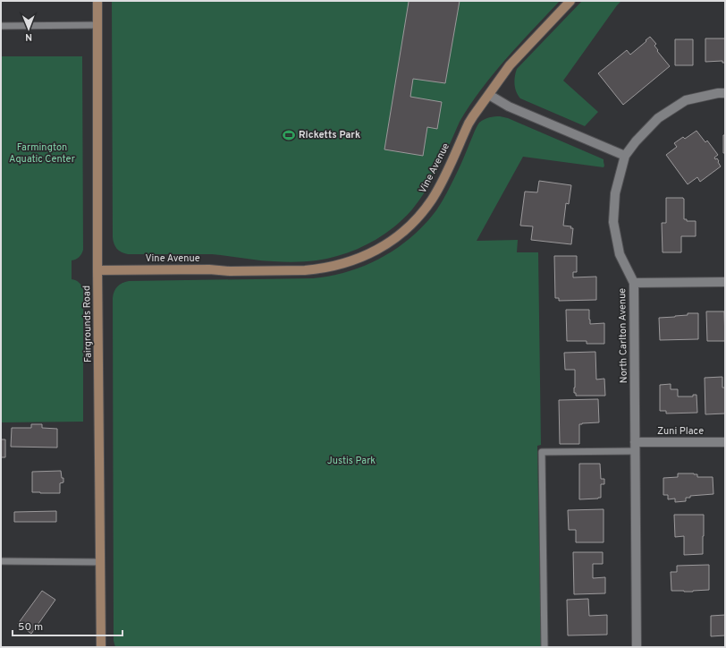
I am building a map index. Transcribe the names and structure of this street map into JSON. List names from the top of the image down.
{
  "streets": {
    "street": [
      "Vine Avenue",
      "Fairgrounds Road",
      "North Carlton Avenue",
      "Zuni Place"
    ]
  },
  "crossings": [
    ["Vine Avenue", "Fairgrounds Road"],
    ["North Carlton Avenue", "Zuni Place"]
  ],
  "parks": ["Farmington Aquatic Center", "Justis Park"],
  "places": {
    "sports": ["Ricketts Park"]
  },
  "scale_bar": "50 m",
  "north": "bottom"
}
